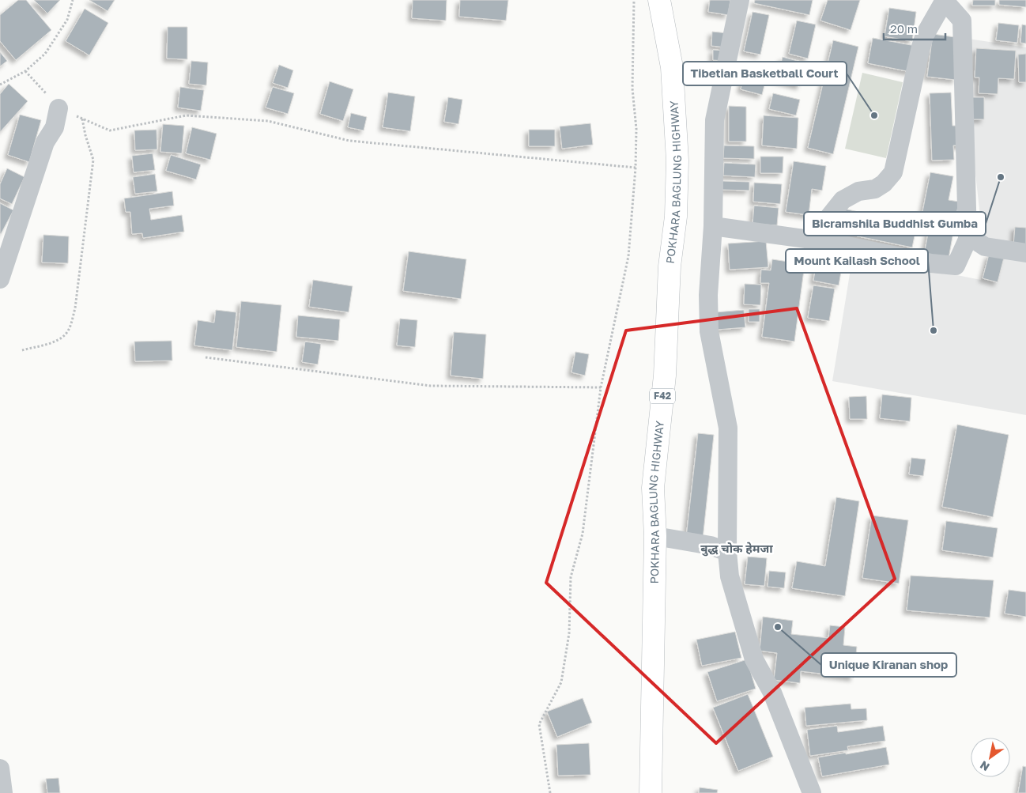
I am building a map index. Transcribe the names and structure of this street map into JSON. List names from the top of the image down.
{
  "streets": {
    "highway": ["POKHARA BAGLUNG HIGHWAY", "F42"]
  },
  "districts": ["बुद्ध चोक हेमजा"],
  "places": [
    "Tibetian Basketball Court",
    "Bicramshila Buddhist Gumba",
    "Mount Kailash School",
    "Unique Kiranan shop"
  ],
  "scale_bar": "20 m",
  "north": "bottom left"
}
